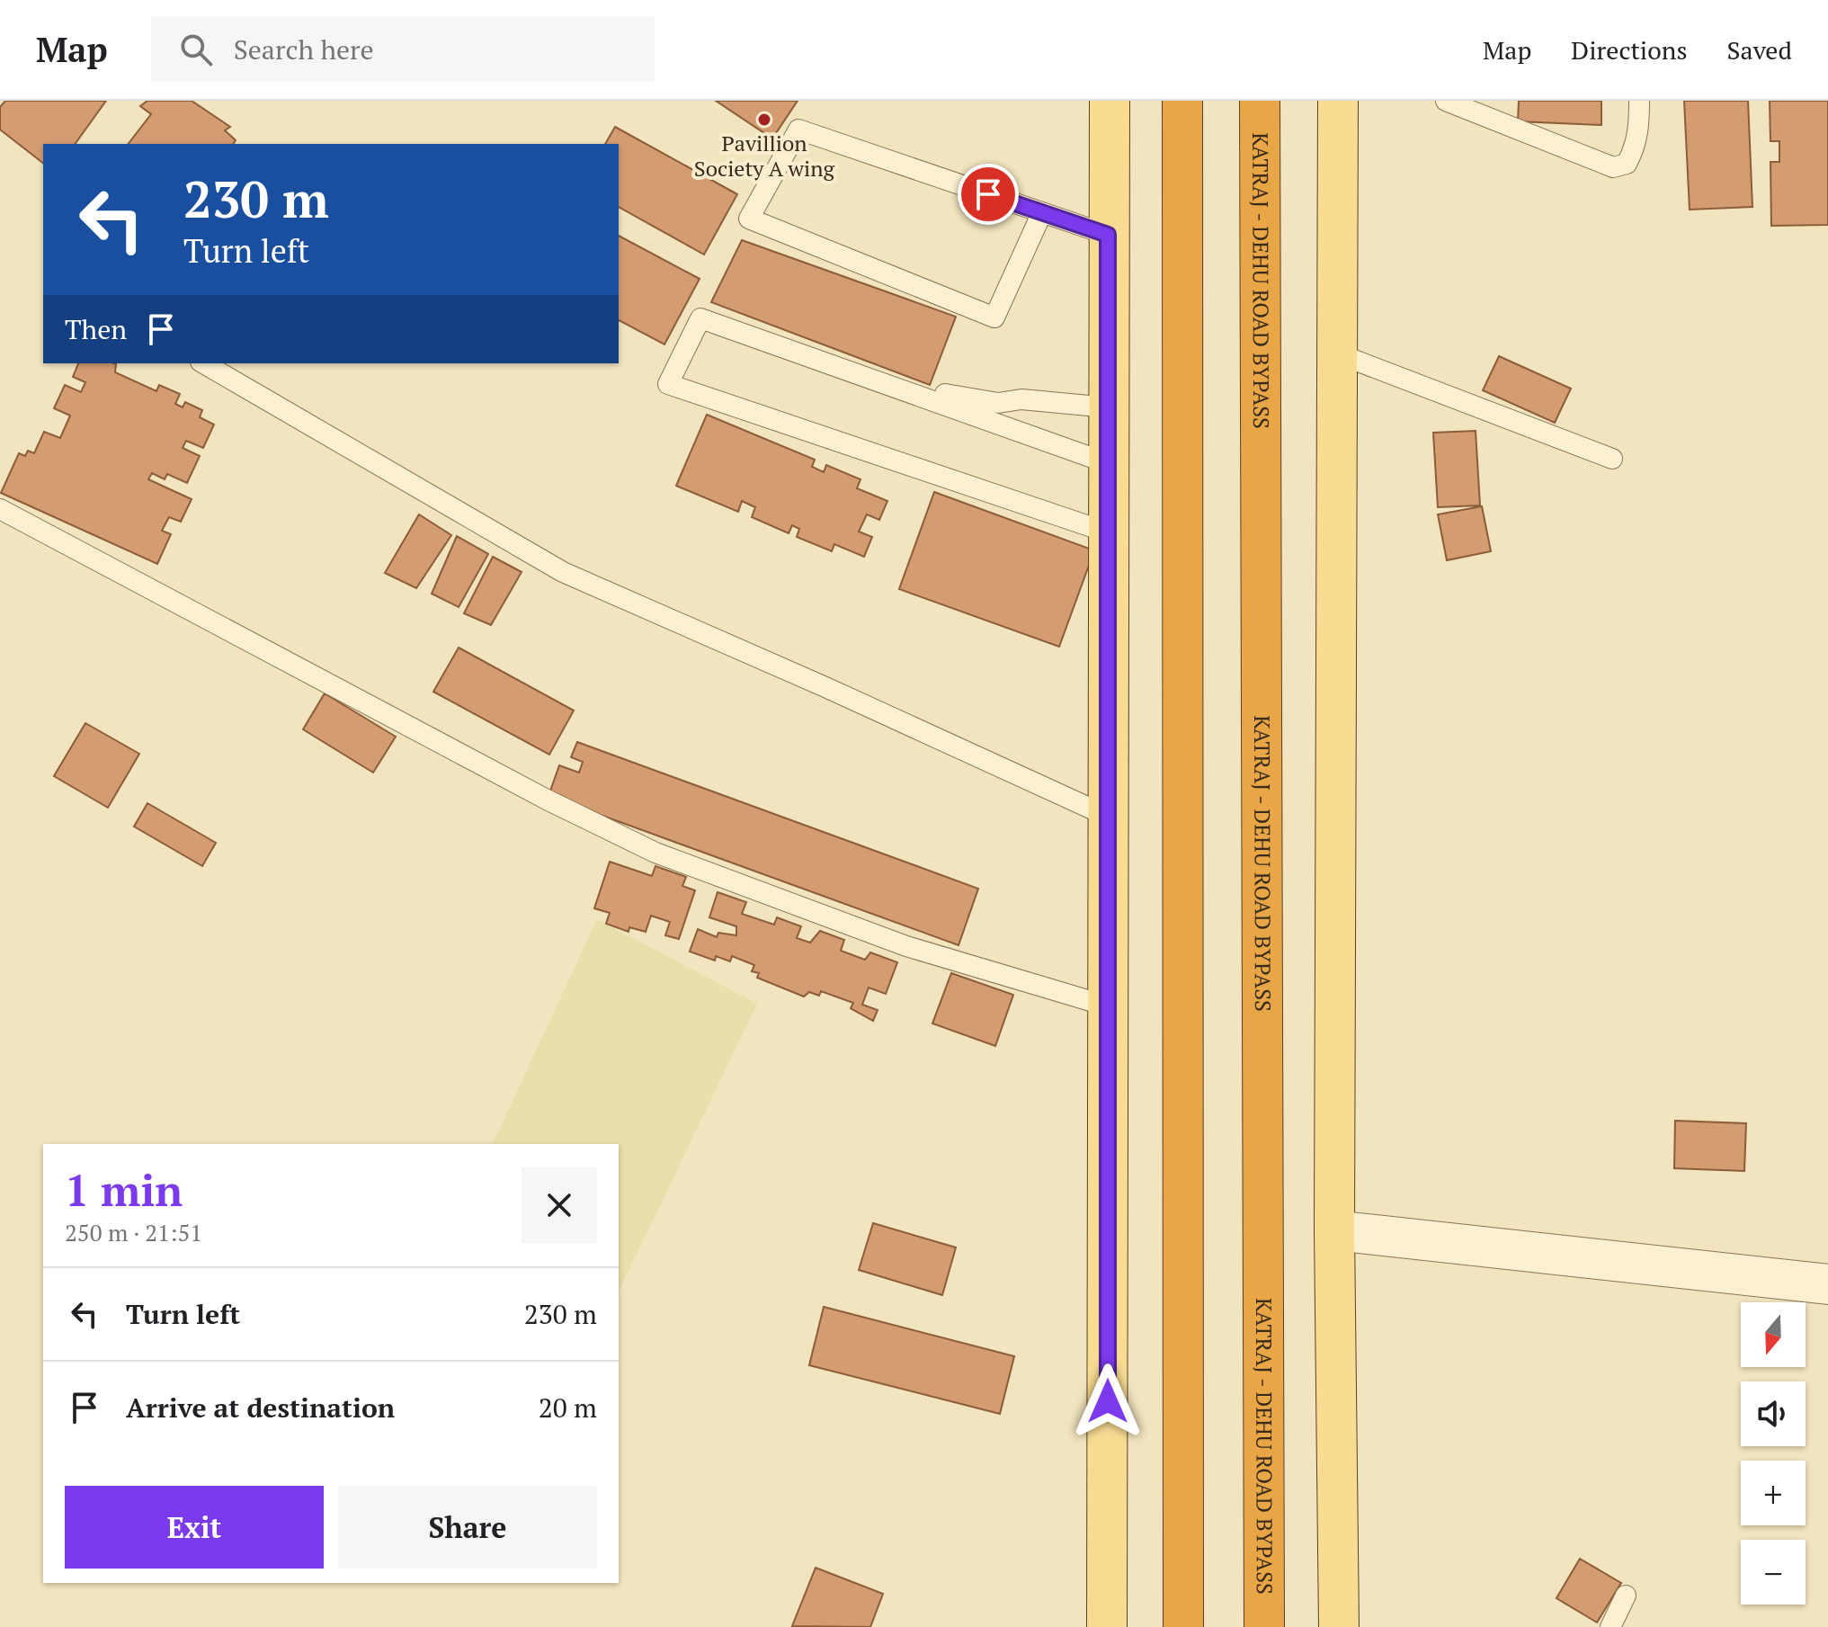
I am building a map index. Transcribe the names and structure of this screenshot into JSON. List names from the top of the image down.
{
  "streets": {
    "highway": ["KATRAJ - DEHU ROAD BYPASS"]
  },
  "places": ["Pavillion Society A wing"],
  "north": "bottom",
  "page": {
    "header": "Map",
    "search": "Search here",
    "nav": ["Map", "Directions", "Saved"],
    "turn": ["230 m", "Turn left"],
    "then": "Then",
    "heading": ["1 min", "250 m · 21:51"],
    "list": [
      {
        "name": "Turn left",
        "value": "230 m"
      },
      {
        "name": "Arrive at destination",
        "value": "20 m"
      }
    ],
    "map_buttons": ["+", "−"],
    "buttons": ["Exit", "Share"]
  }
}
